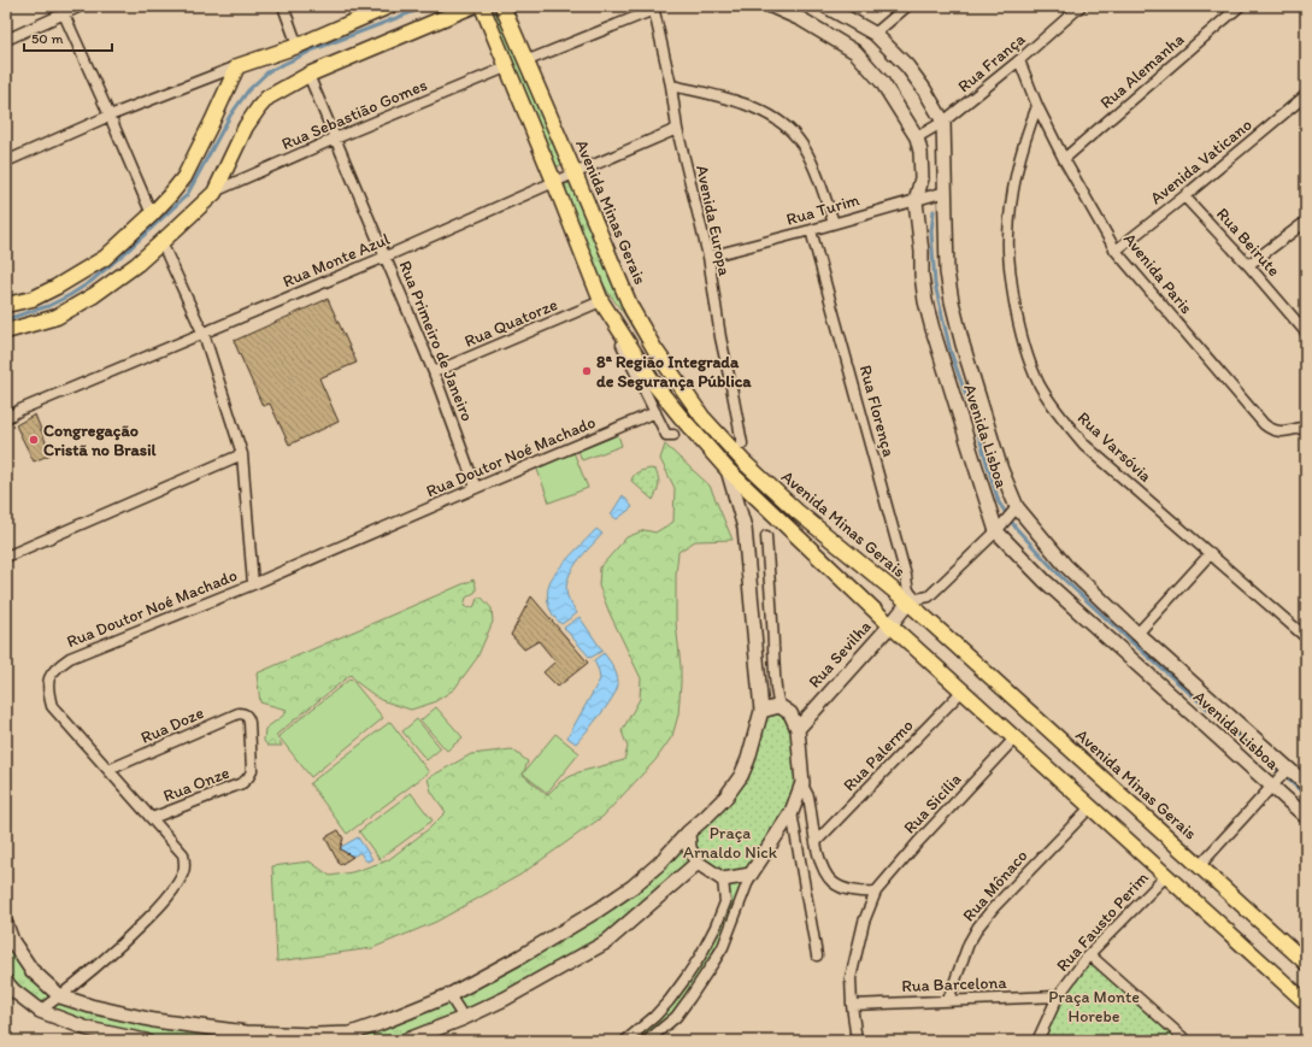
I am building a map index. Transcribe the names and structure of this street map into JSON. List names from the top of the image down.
{
  "streets": {
    "main road": ["Avenida Minas Gerais"],
    "street": [
      "Rua França",
      "Rua Alemanha",
      "Rua Sebastião Gomes",
      "Avenida Vaticano",
      "Rua Turim",
      "Avenida Europa",
      "Rua Beirute",
      "Rua Monte Azul",
      "Avenida Paris",
      "Rua Quatorze",
      "Rua Primeiro de Janeiro",
      "Rua Florença",
      "Avenida Lisboa",
      "Rua Varsóvia",
      "Rua Doutor Noé Machado",
      "Rua Sevilha",
      "Rua Doze",
      "Rua Palermo",
      "Rua Onze",
      "Rua Sicília",
      "Rua Mônaco",
      "Rua Fausto Perim",
      "Rua Barcelona"
    ]
  },
  "crossings": [
    ["Rua França", "Avenida Paris"],
    ["Rua França", "Avenida Lisboa"],
    ["Rua Alemanha", "Avenida Paris"],
    ["Rua Sebastião Gomes", "Rua Primeiro de Janeiro"],
    ["Avenida Vaticano", "Rua Beirute"],
    ["Avenida Vaticano", "Avenida Paris"],
    ["Rua Turim", "Avenida Europa"],
    ["Rua Turim", "Rua Florença"],
    ["Rua Turim", "Avenida Lisboa"],
    ["Avenida Minas Gerais", "Rua Monte Azul"],
    ["Avenida Minas Gerais", "Rua Florença"],
    ["Avenida Minas Gerais", "Rua Sevilha"],
    ["Avenida Europa", "Rua Monte Azul"],
    ["Rua Monte Azul", "Rua Primeiro de Janeiro"],
    ["Avenida Paris", "Rua Varsóvia"],
    ["Rua Quatorze", "Rua Primeiro de Janeiro"],
    ["Rua Primeiro de Janeiro", "Rua Doutor Noé Machado"],
    ["Rua Florença", "Rua Sevilha"],
    ["Rua Doutor Noé Machado", "Rua Doze"],
    ["Rua Doutor Noé Machado", "Rua Onze"],
    ["Rua Doze", "Rua Onze"],
    ["Rua Sicília", "Rua Barcelona"],
    ["Rua Mônaco", "Rua Barcelona"],
    ["Rua Fausto Perim", "Rua Barcelona"]
  ],
  "parks": ["Praça Arnaldo Nick", "Praça Monte Horebe"],
  "places": ["8ª Região Integrada de Segurança Pública", "Congregação Cristã no Brasil"],
  "scale_bar": "50 m"
}
